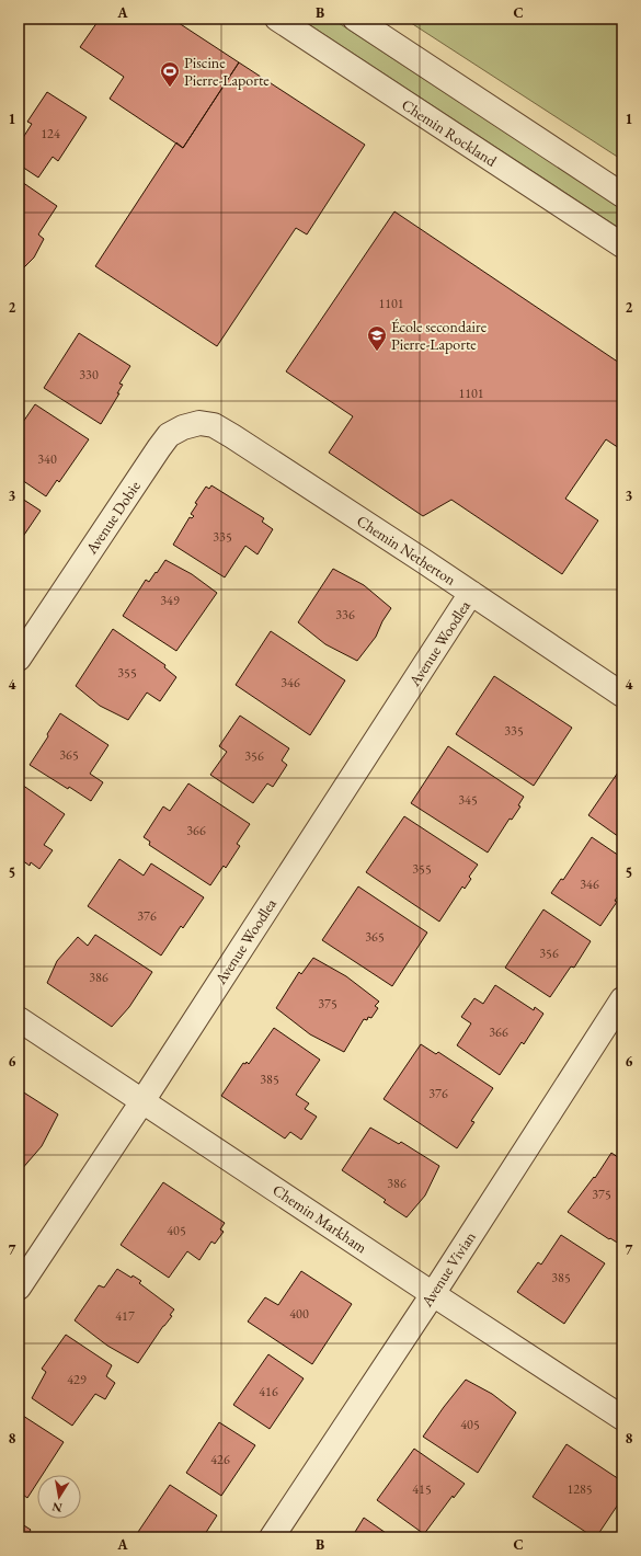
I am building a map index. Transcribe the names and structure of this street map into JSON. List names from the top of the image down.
{
  "streets": {
    "street": [
      "Chemin Rockland",
      "Avenue Dobie",
      "Chemin Netherton",
      "Avenue Woodlea",
      "Chemin Markham",
      "Avenue Vivian"
    ]
  },
  "crossings": [
    ["Avenue Dobie", "Chemin Netherton"],
    ["Chemin Netherton", "Avenue Woodlea"],
    ["Avenue Woodlea", "Chemin Markham"],
    ["Chemin Markham", "Avenue Vivian"]
  ],
  "places": {
    "sports": ["Piscine Pierre-Laporte"],
    "school or university": ["École secondaire Pierre-Laporte"]
  },
  "house_numbers": [
    "124",
    "1101",
    "330",
    "1101",
    "340",
    "335",
    "349",
    "336",
    "355",
    "346",
    "335",
    "365",
    "356",
    "345",
    "366",
    "355",
    "346",
    "376",
    "365",
    "356",
    "386",
    "375",
    "366",
    "385",
    "376",
    "386",
    "375",
    "405",
    "385",
    "400",
    "417",
    "429",
    "416",
    "405",
    "426",
    "415",
    "1285"
  ],
  "north": "bottom",
  "grid": {
    "columns": ["A", "B", "C"],
    "rows": [
      "1",
      "2",
      "3",
      "4",
      "5",
      "6",
      "7",
      "8"
    ]
  }
}
